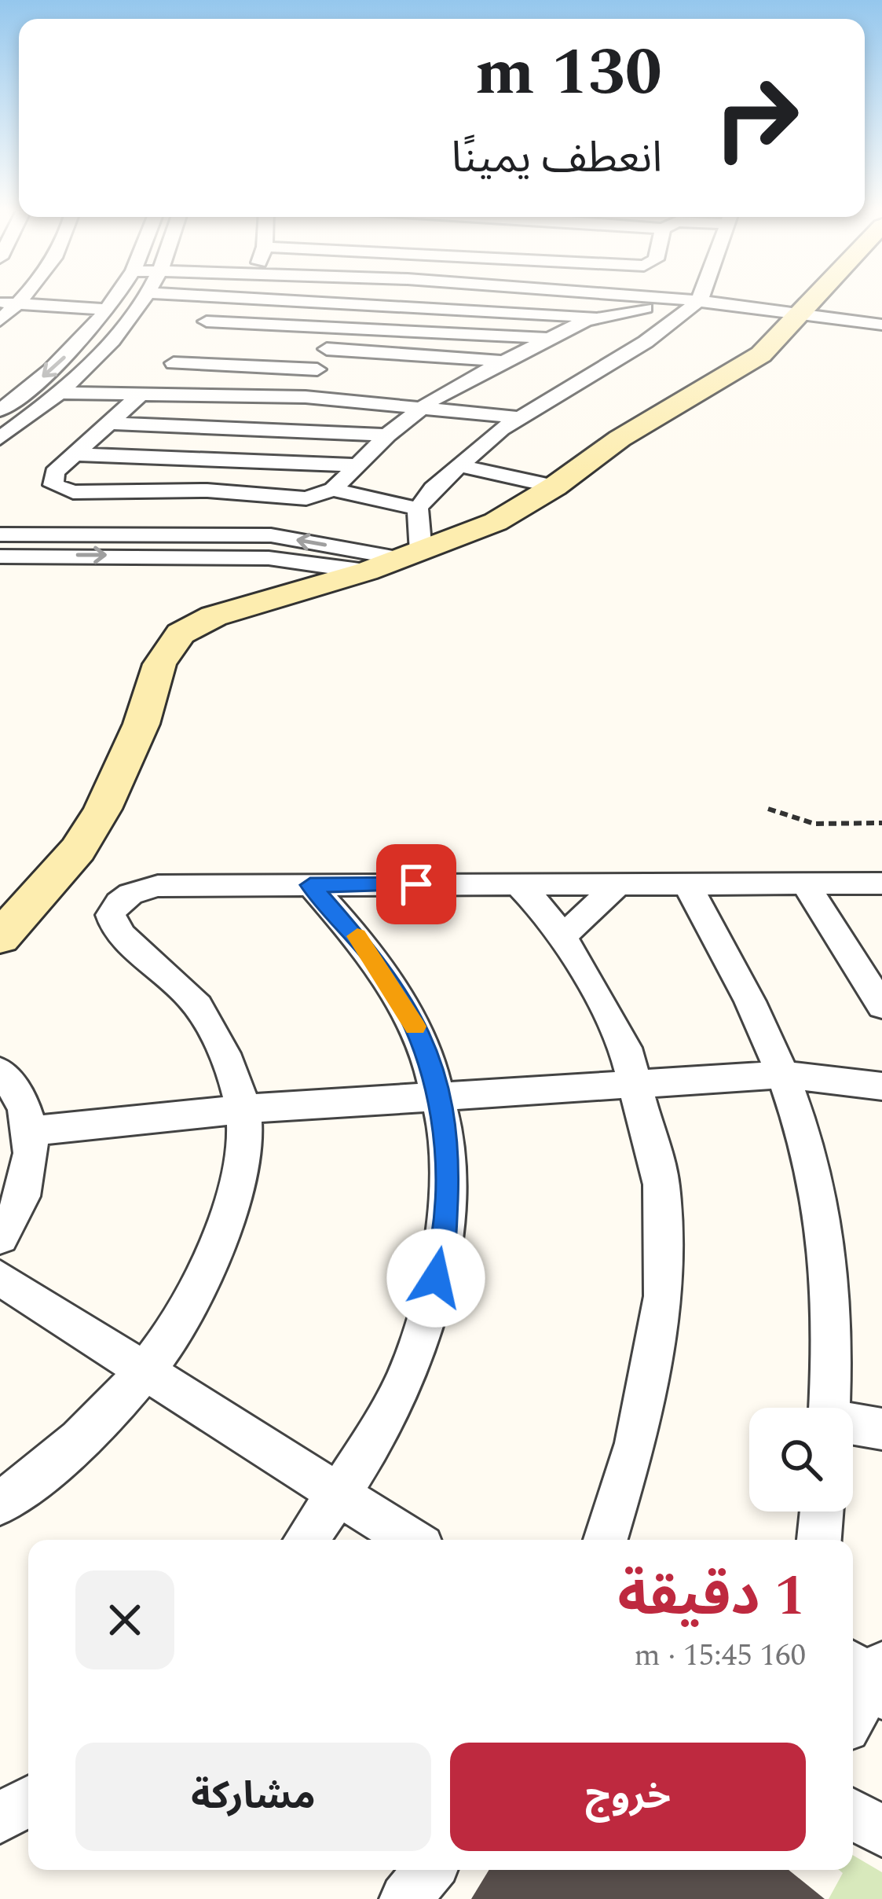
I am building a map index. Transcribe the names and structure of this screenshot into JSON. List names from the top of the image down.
{
  "page": {
    "turn": ["130 m", "انعطف يمينًا"],
    "heading": ["1 دقيقة", "160 m · 15:45"],
    "buttons": ["خروج", "مشاركة"]
  }
}
